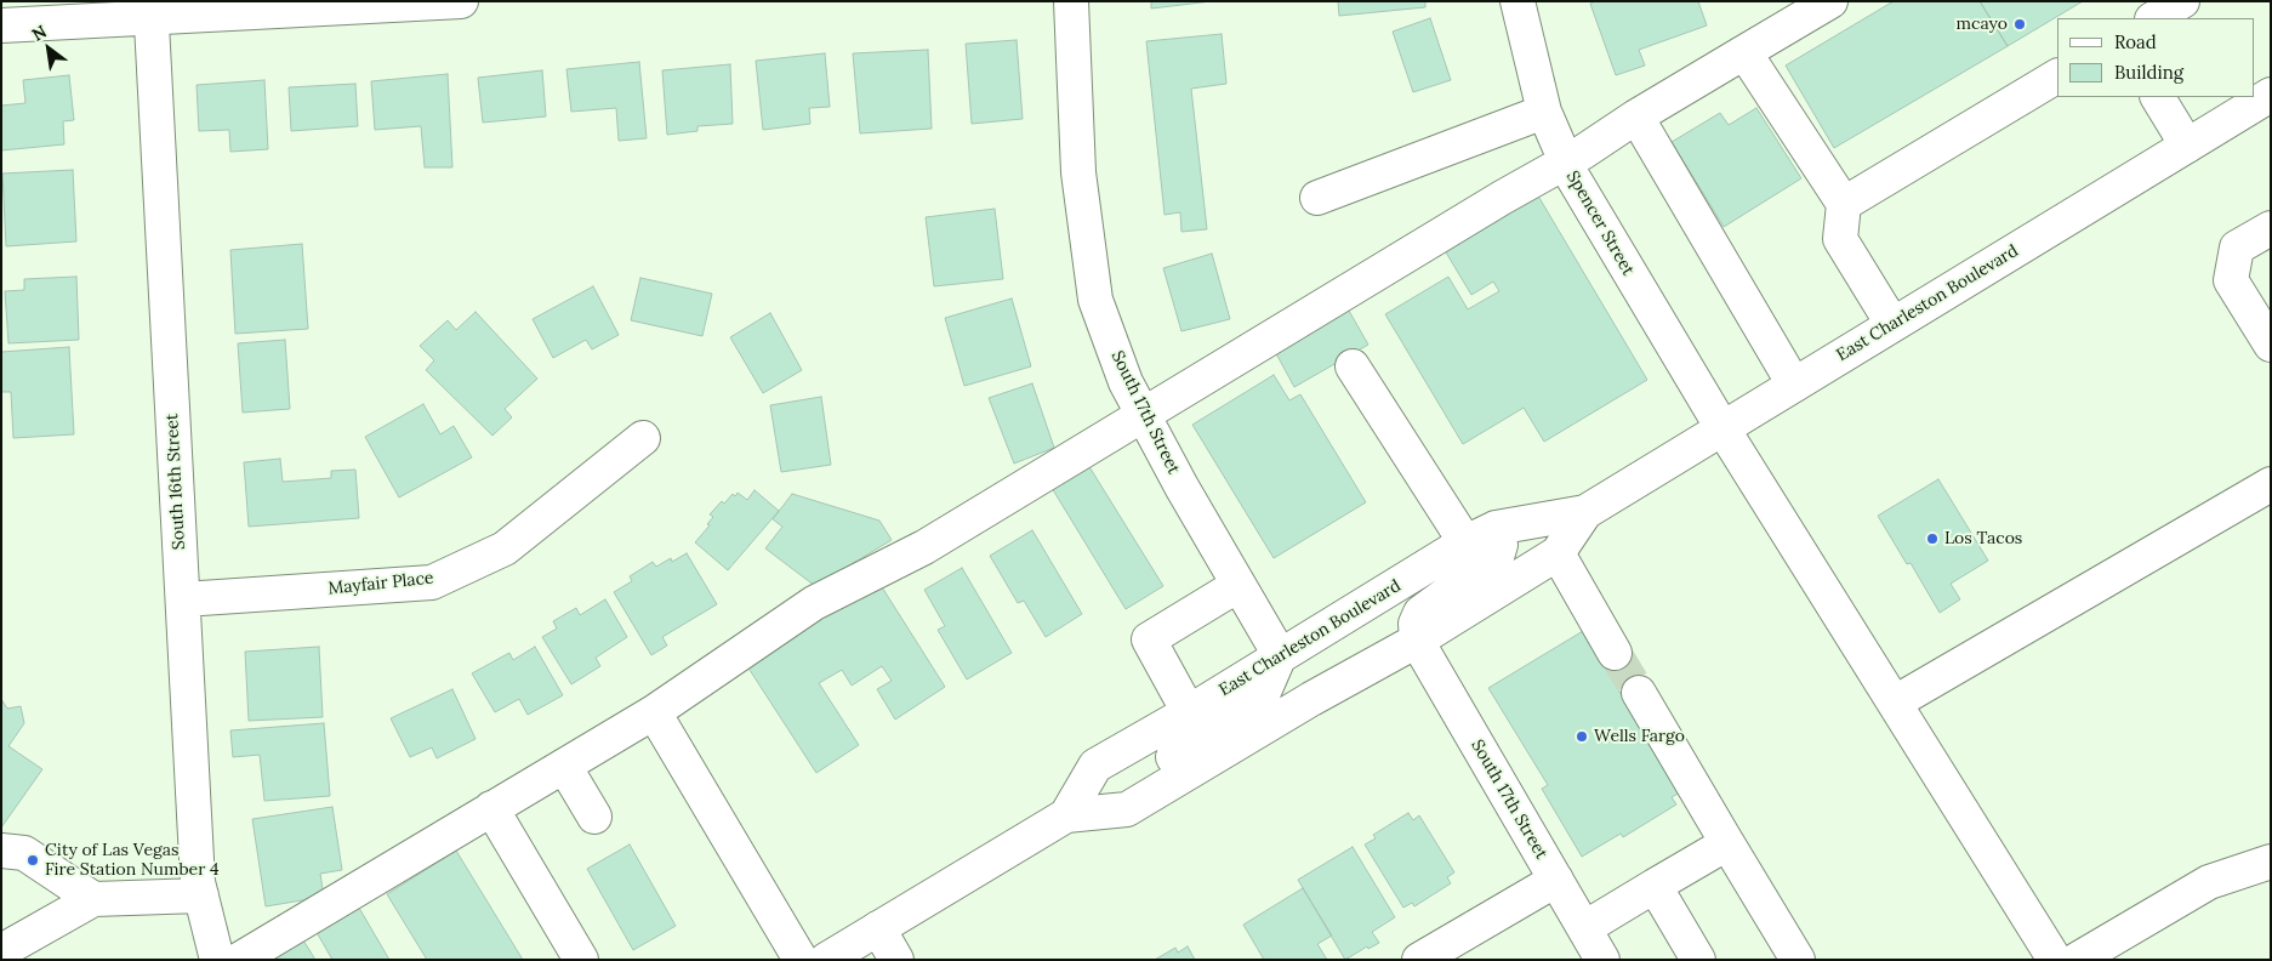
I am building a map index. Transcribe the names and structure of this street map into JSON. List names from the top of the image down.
{
  "streets": {
    "street": [
      "Spencer Street",
      "East Charleston Boulevard",
      "South 17th Street",
      "South 16th Street",
      "Mayfair Place"
    ]
  },
  "crossings": [
    ["Spencer Street", "East Charleston Boulevard"],
    ["East Charleston Boulevard", "South 17th Street"],
    ["South 16th Street", "Mayfair Place"]
  ],
  "places": [
    "mcayo",
    "Los Tacos",
    "Wells Fargo",
    "City of Las Vegas Fire Station Number 4"
  ],
  "legend": ["Road", "Building"],
  "north": "top left"
}
